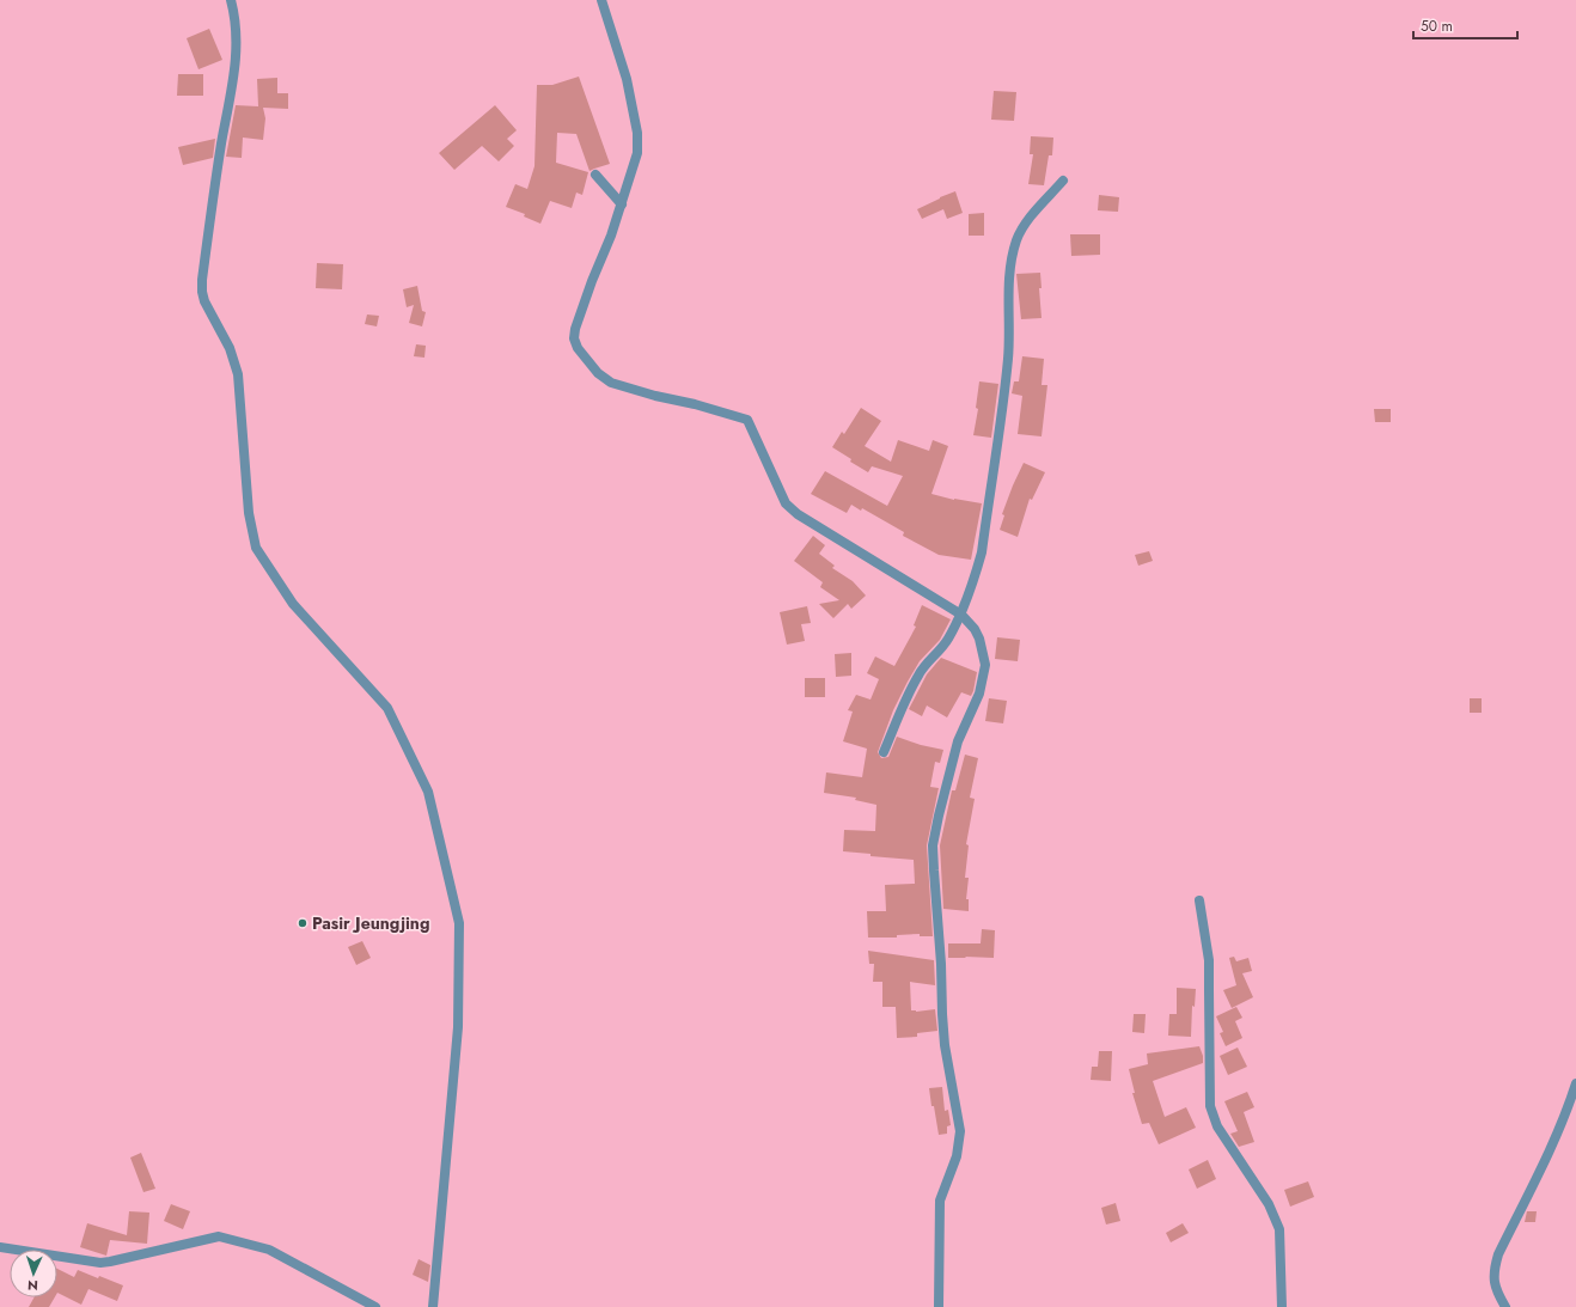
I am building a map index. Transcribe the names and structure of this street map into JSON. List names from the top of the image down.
{
  "places": ["Pasir Jeungjing"],
  "scale_bar": "50 m",
  "north": "bottom"
}
